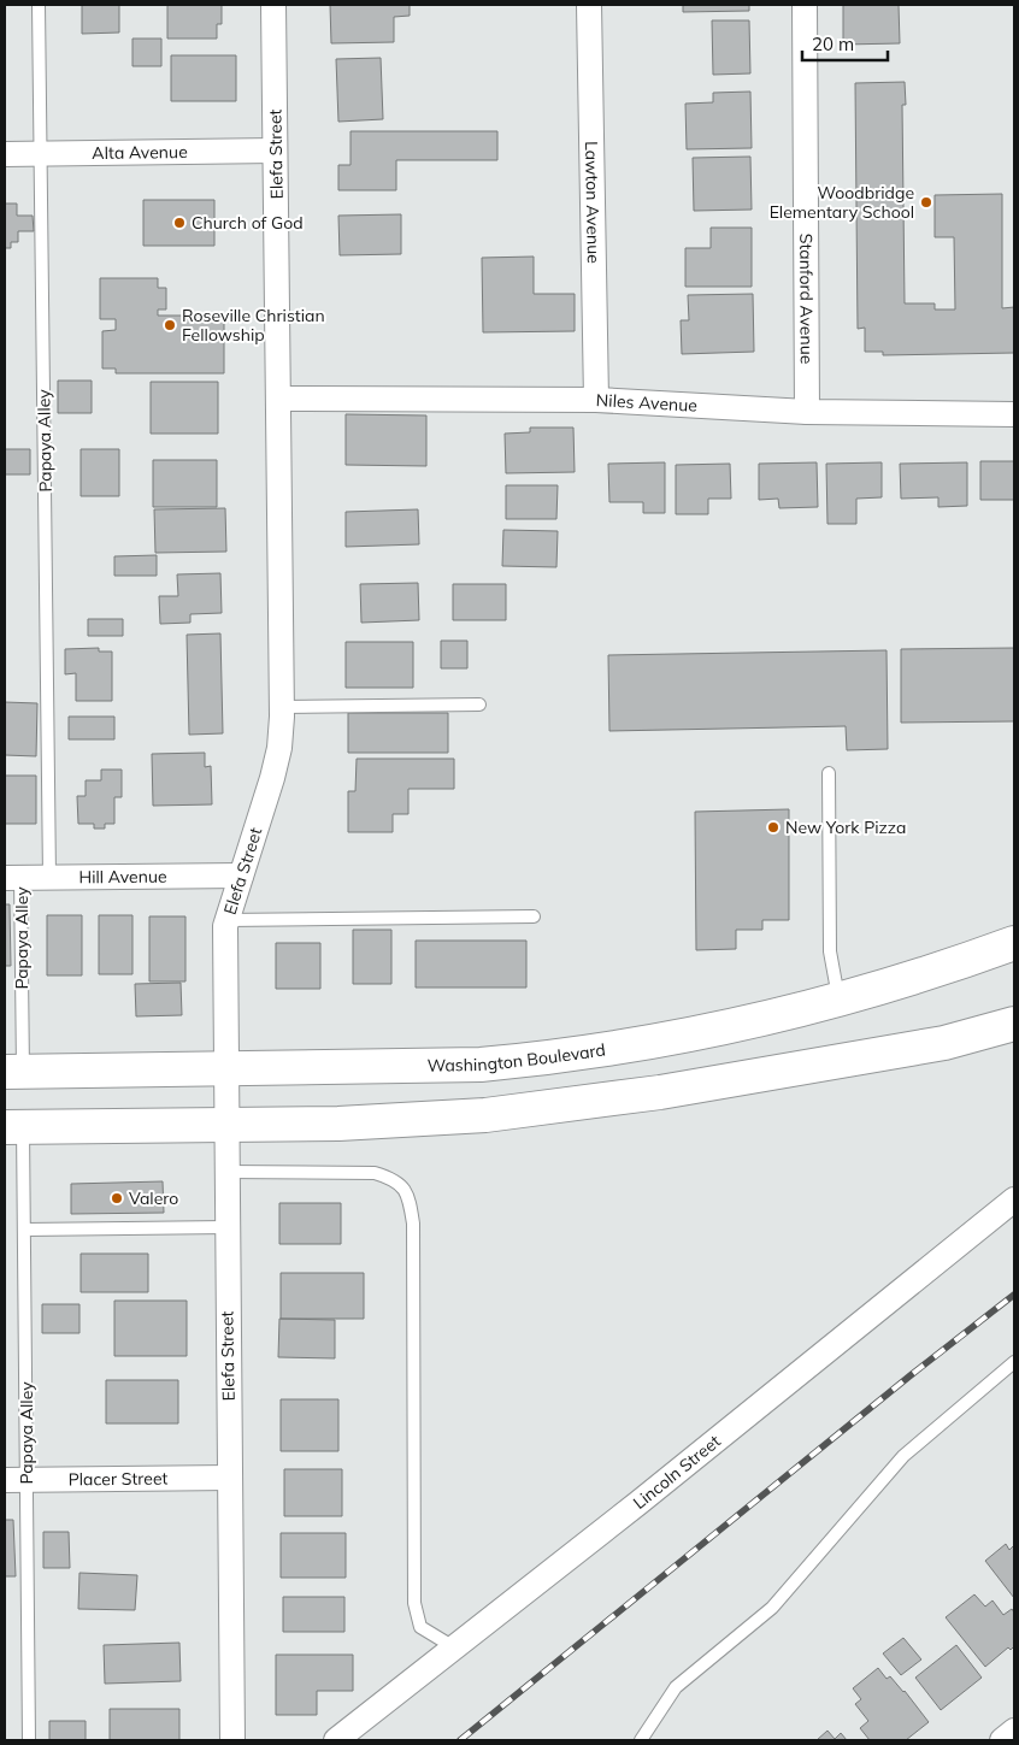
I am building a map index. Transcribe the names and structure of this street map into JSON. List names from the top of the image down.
{
  "streets": {
    "main road": ["Washington Boulevard"],
    "street": [
      "Alta Avenue",
      "Elefa Street",
      "Lawton Avenue",
      "Stanford Avenue",
      "Niles Avenue",
      "Hill Avenue",
      "Lincoln Street",
      "Placer Street"
    ],
    "lane": ["Papaya Alley"]
  },
  "crossings": [
    ["Alta Avenue", "Elefa Street"],
    ["Alta Avenue", "Papaya Alley"],
    ["Elefa Street", "Niles Avenue"],
    ["Elefa Street", "Hill Avenue"],
    ["Elefa Street", "Washington Boulevard"],
    ["Elefa Street", "Placer Street"],
    ["Lawton Avenue", "Niles Avenue"],
    ["Stanford Avenue", "Niles Avenue"],
    ["Papaya Alley", "Hill Avenue"],
    ["Papaya Alley", "Washington Boulevard"],
    ["Papaya Alley", "Placer Street"]
  ],
  "places": [
    "Woodbridge Elementary School",
    "Church of God",
    "Roseville Christian Fellowship",
    "New York Pizza",
    "Valero"
  ],
  "scale_bar": "20 m"
}
